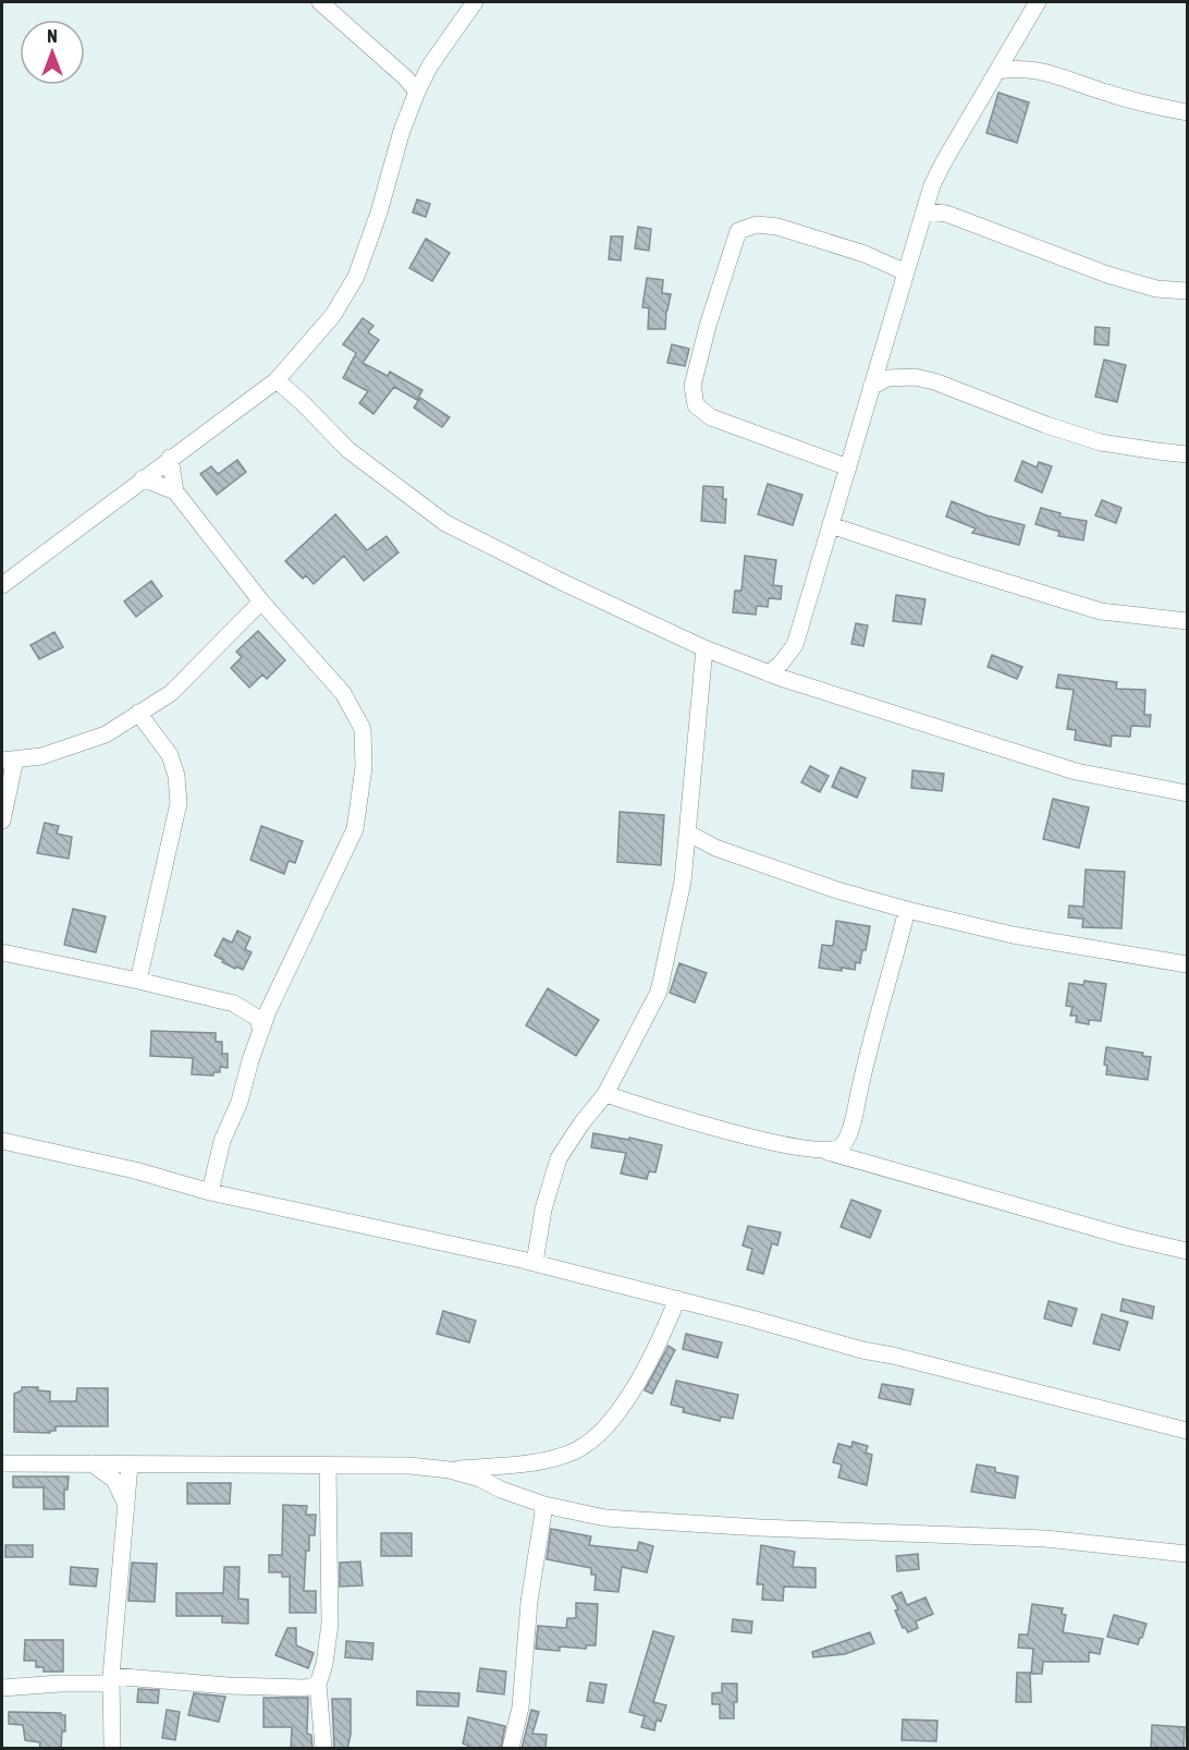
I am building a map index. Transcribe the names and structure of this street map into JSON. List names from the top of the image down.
{
  "north": "top"
}
